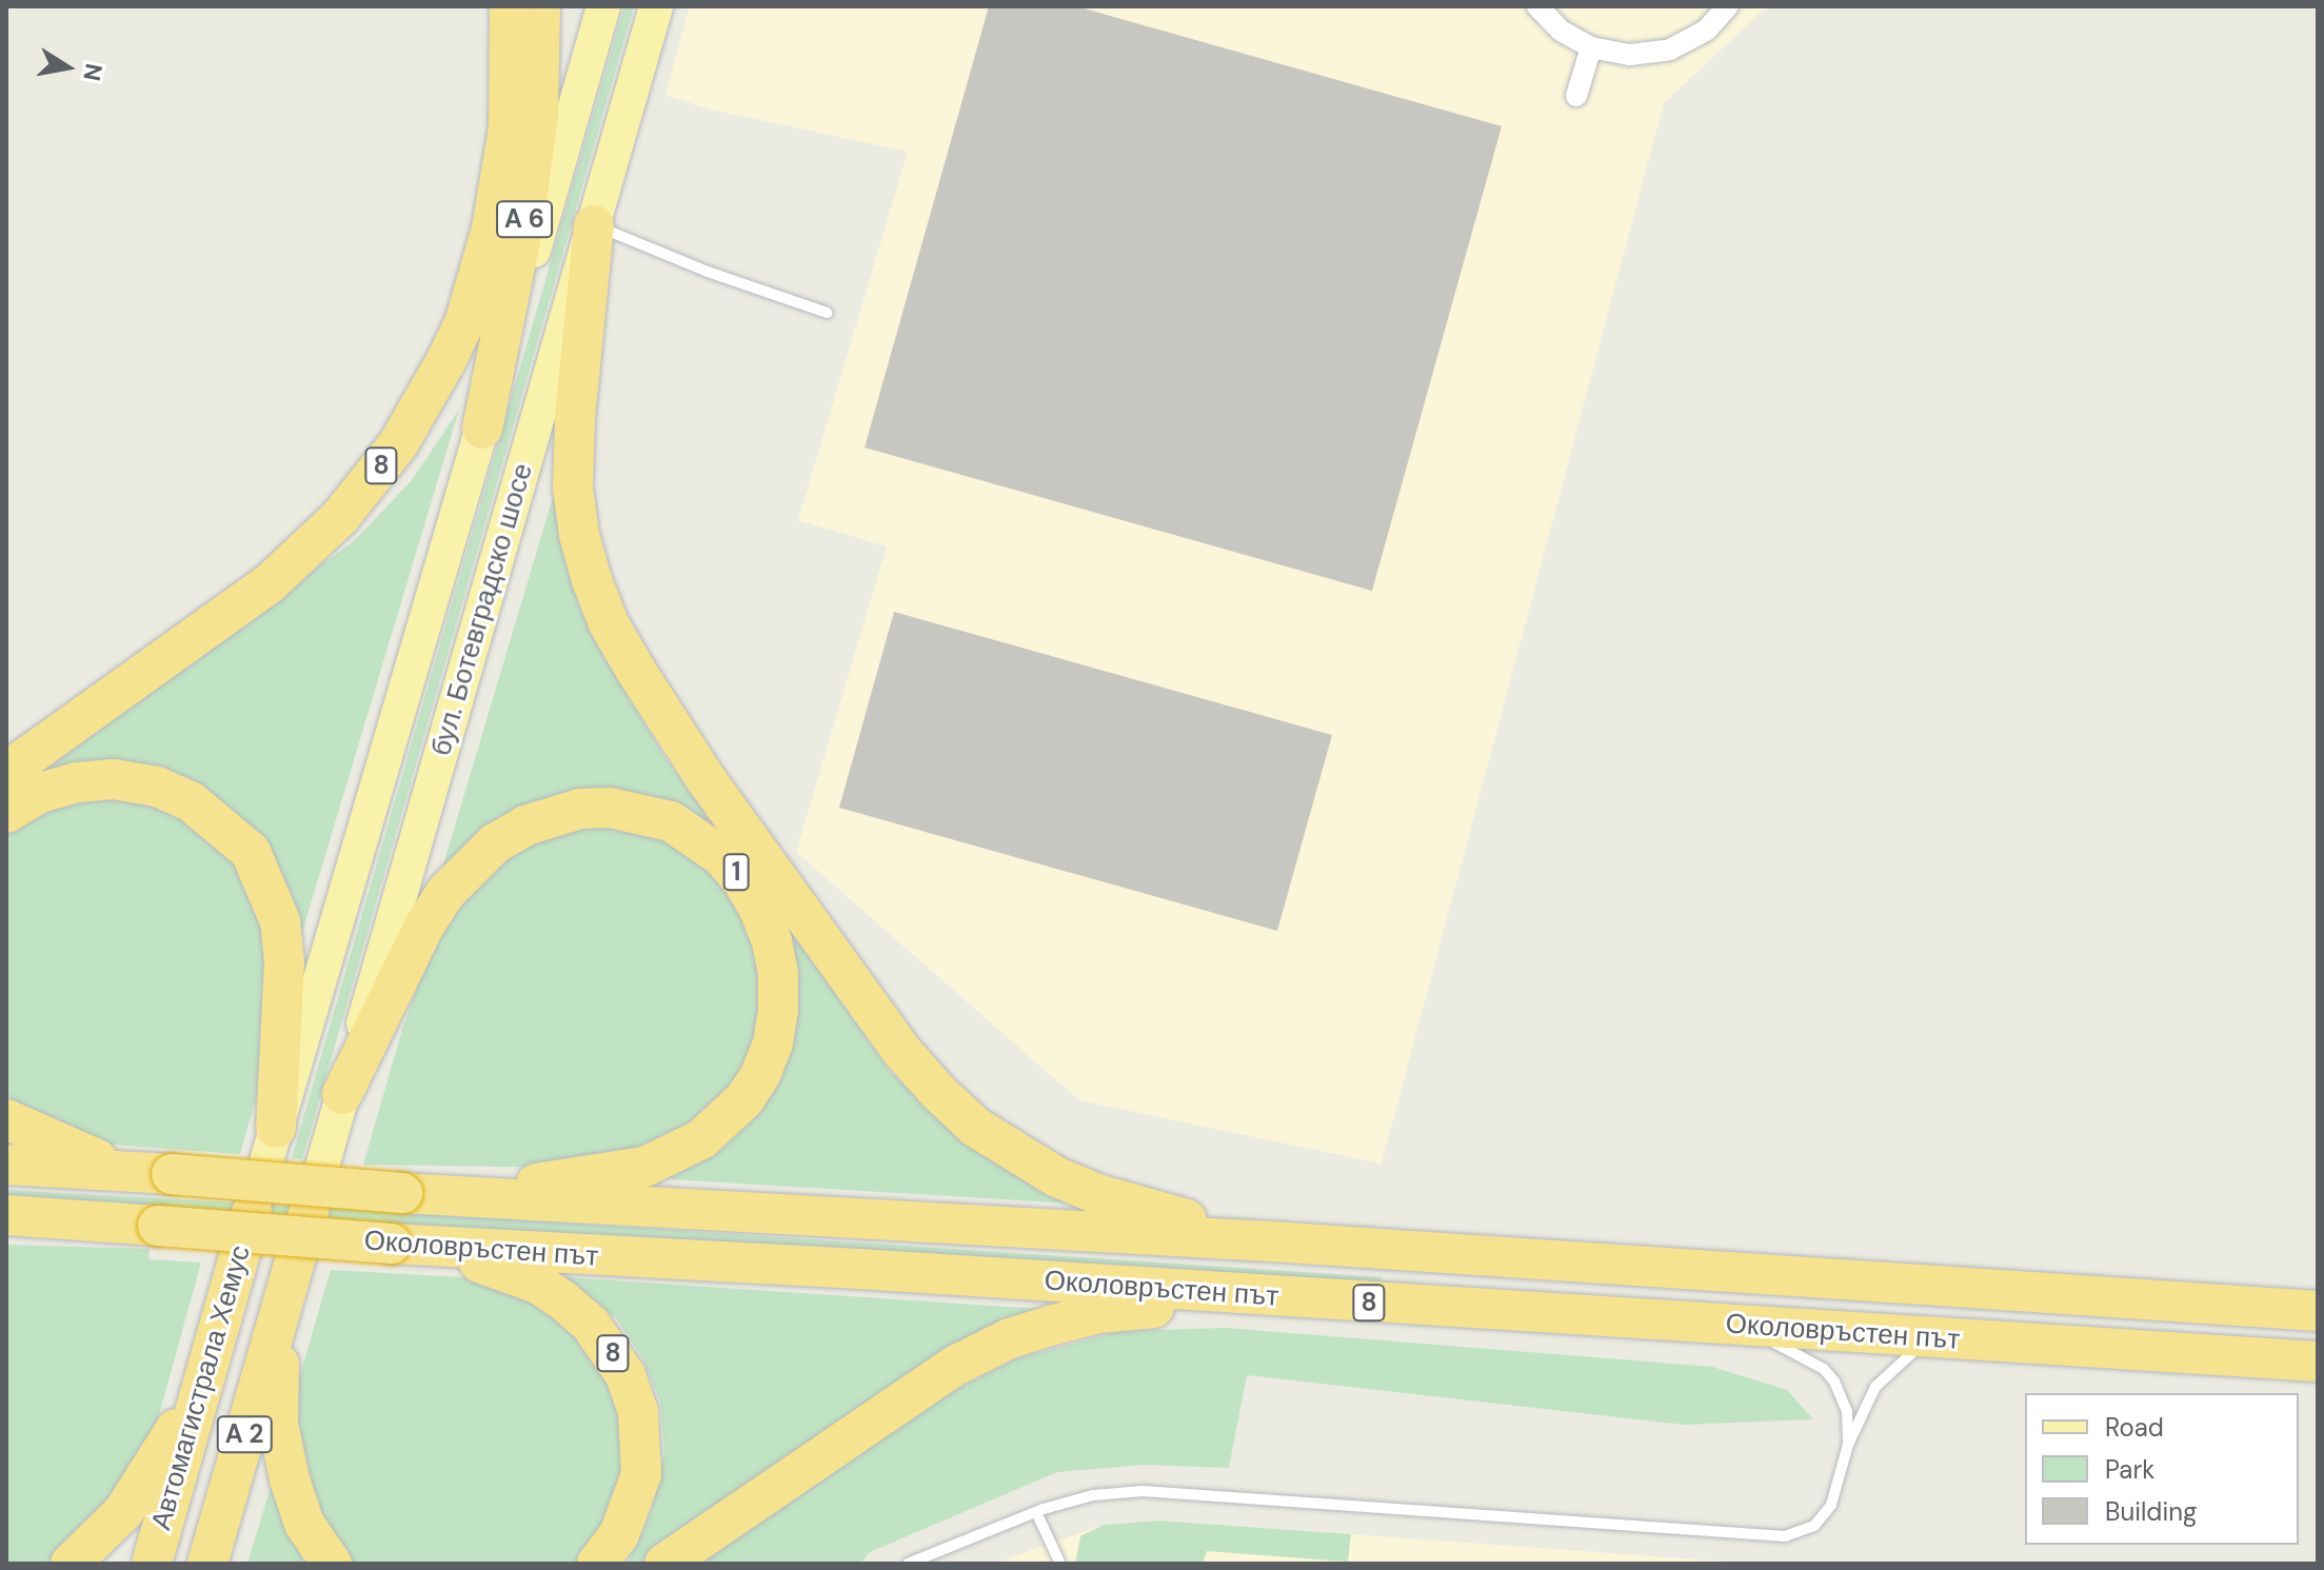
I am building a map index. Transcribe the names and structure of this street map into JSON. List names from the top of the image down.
{
  "streets": {
    "highway": [
      "A 6",
      "8",
      "1",
      "Околовръстен път",
      "Автомагистрала Хемус",
      "A 2"
    ],
    "main road": ["бул. Ботевградско шосе"]
  },
  "crossings": [
    ["A 6", "бул. Ботевградско шосе"],
    ["8", "Околовръстен път"],
    ["бул. Ботевградско шосе", "1"],
    ["бул. Ботевградско шосе", "Автомагистрала Хемус"],
    ["1", "Околовръстен път"]
  ],
  "legend": ["Road", "Park", "Building"],
  "north": "right"
}
